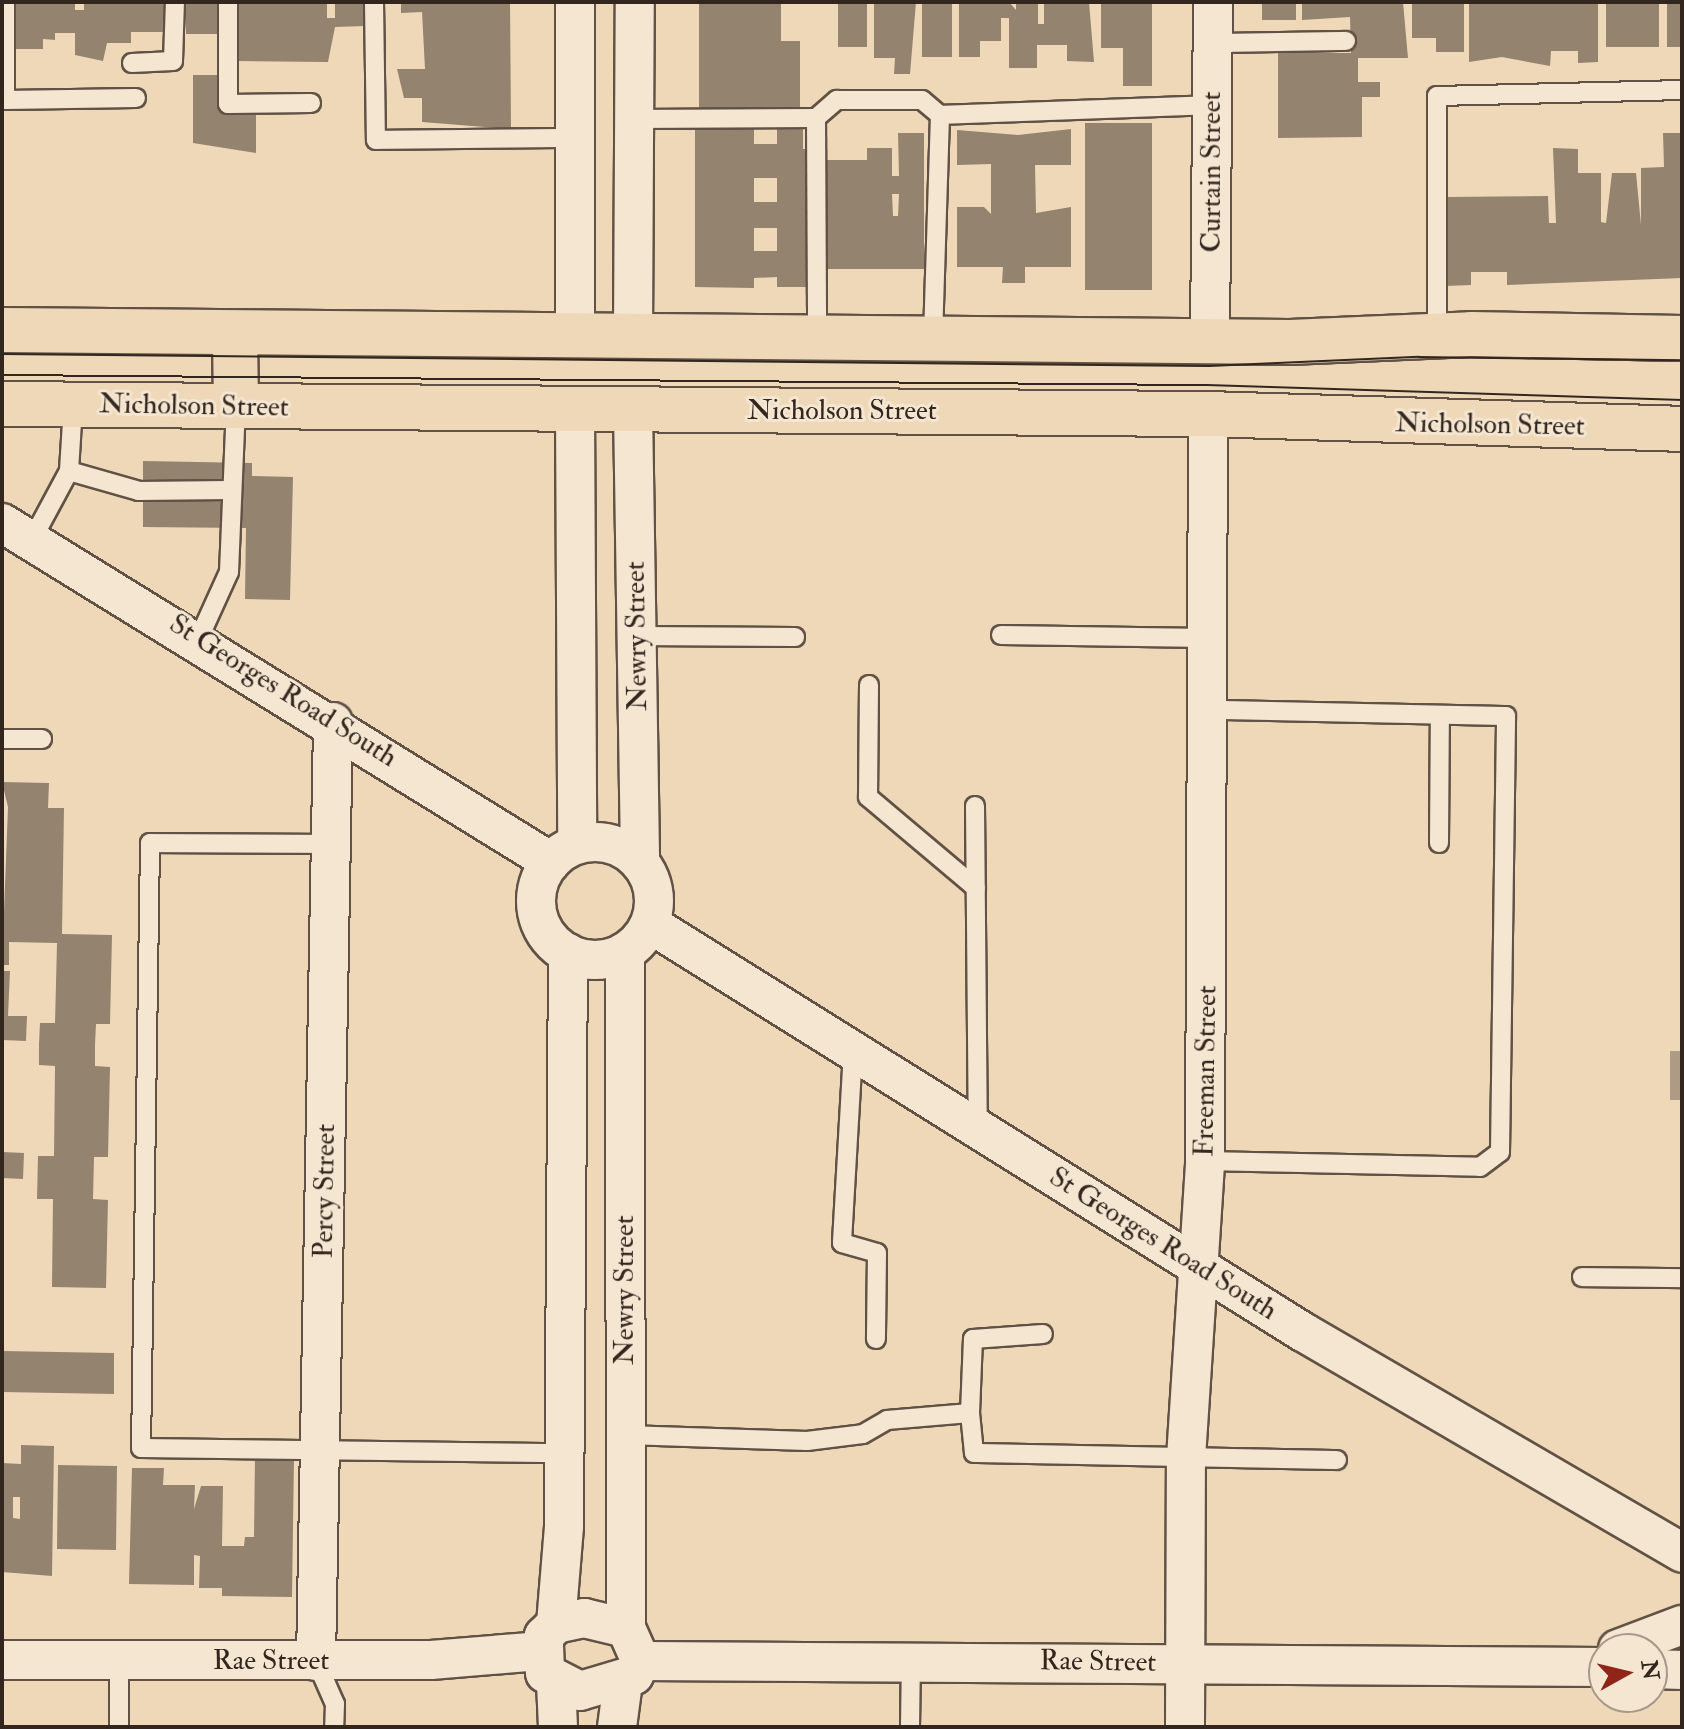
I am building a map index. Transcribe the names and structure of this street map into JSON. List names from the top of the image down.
{
  "streets": {
    "main road": ["Nicholson Street"],
    "street": [
      "Curtain Street",
      "Newry Street",
      "St Georges Road South",
      "Freeman Street",
      "Percy Street",
      "Rae Street"
    ]
  },
  "crossings": [
    ["Nicholson Street", "Newry Street"],
    ["Nicholson Street", "Freeman Street"],
    ["Newry Street", "St Georges Road South"],
    ["Newry Street", "Rae Street"],
    ["St Georges Road South", "Freeman Street"],
    ["St Georges Road South", "Percy Street"],
    ["Freeman Street", "Rae Street"],
    ["Percy Street", "Rae Street"]
  ],
  "north": "right"
}
